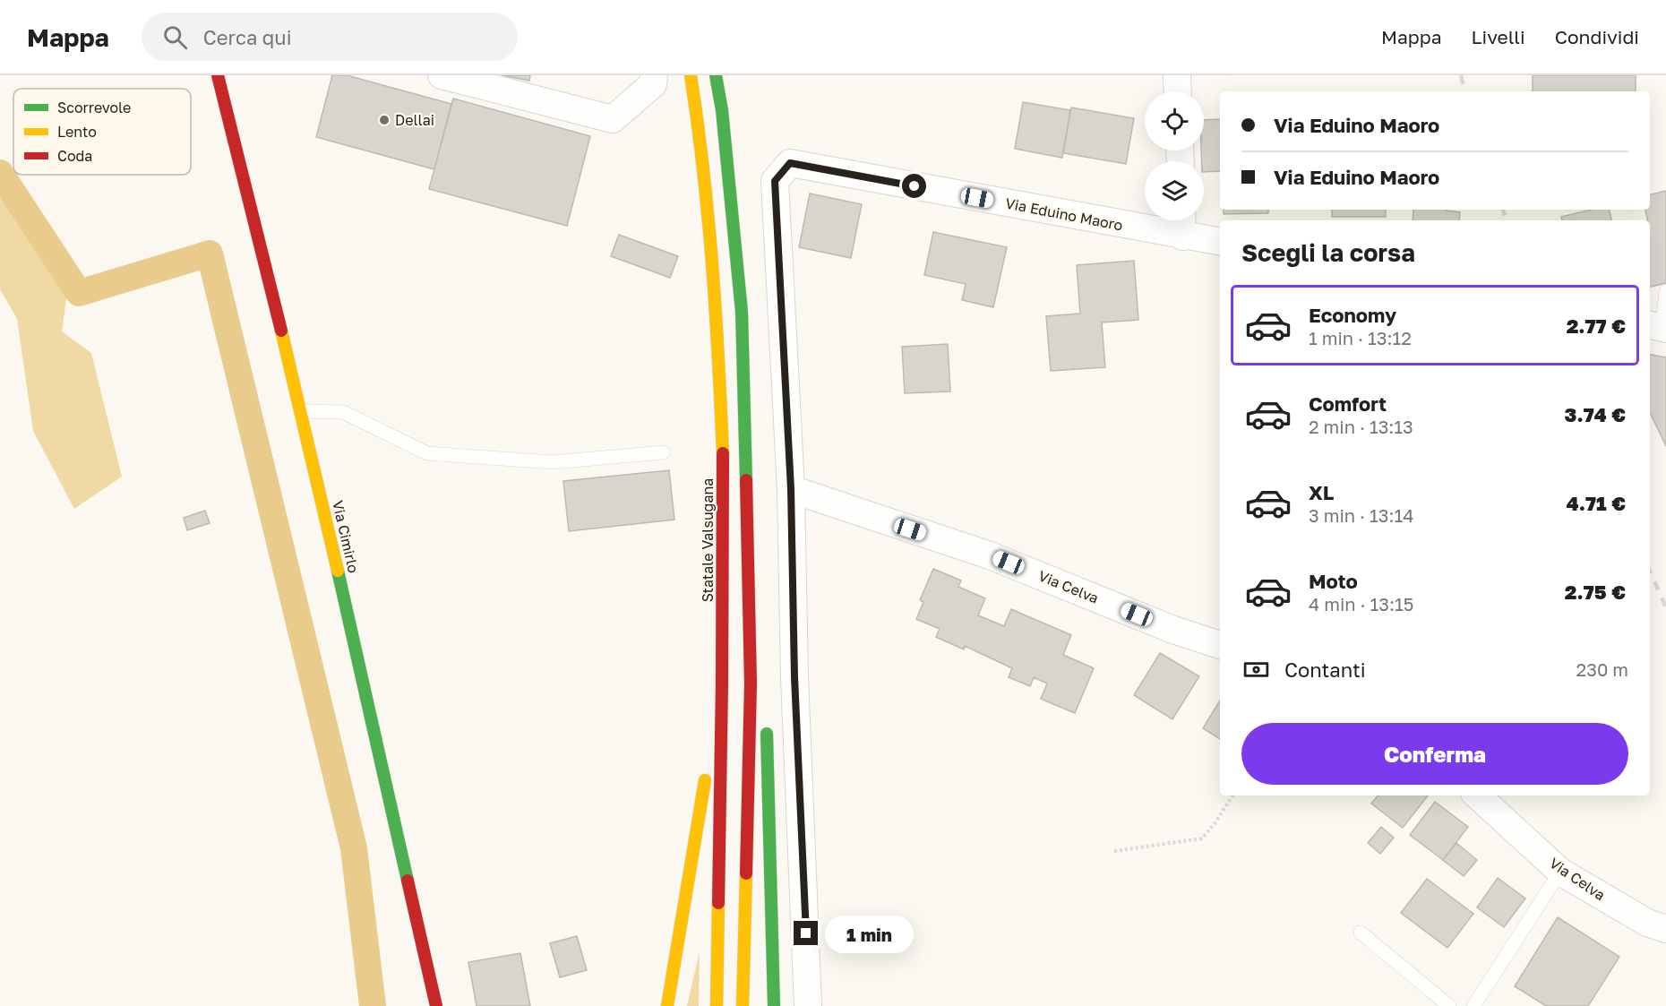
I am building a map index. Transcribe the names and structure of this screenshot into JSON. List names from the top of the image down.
{
  "streets": {
    "main road": ["Via Cimirlo", "Statale Valsugana"],
    "street": ["Via Eduino Maoro", "Via Celva"]
  },
  "crossings": [
    ["Via Eduino Maoro", "Via Celva"]
  ],
  "places": ["Dellai"],
  "legend": ["Scorrevole", "Lento", "Coda"],
  "page": {
    "header": "Mappa",
    "search": "Cerca qui",
    "nav": ["Mappa", "Livelli", "Condividi"],
    "banner": ["Via Eduino Maoro", "Via Eduino Maoro"],
    "heading": "Scegli la corsa",
    "list": [
      {
        "name": "Economy",
        "note": "1 min · 13:12",
        "value": "2.77 €"
      },
      {
        "name": "Comfort",
        "note": "2 min · 13:13",
        "value": "3.74 €"
      },
      {
        "name": "XL",
        "note": "3 min · 13:14",
        "value": "4.71 €"
      },
      {
        "name": "Moto",
        "note": "4 min · 13:15",
        "value": "2.75 €"
      }
    ],
    "pay": ["Contanti", "230 m"],
    "buttons": "Conferma",
    "bubble": "1 min"
  }
}
